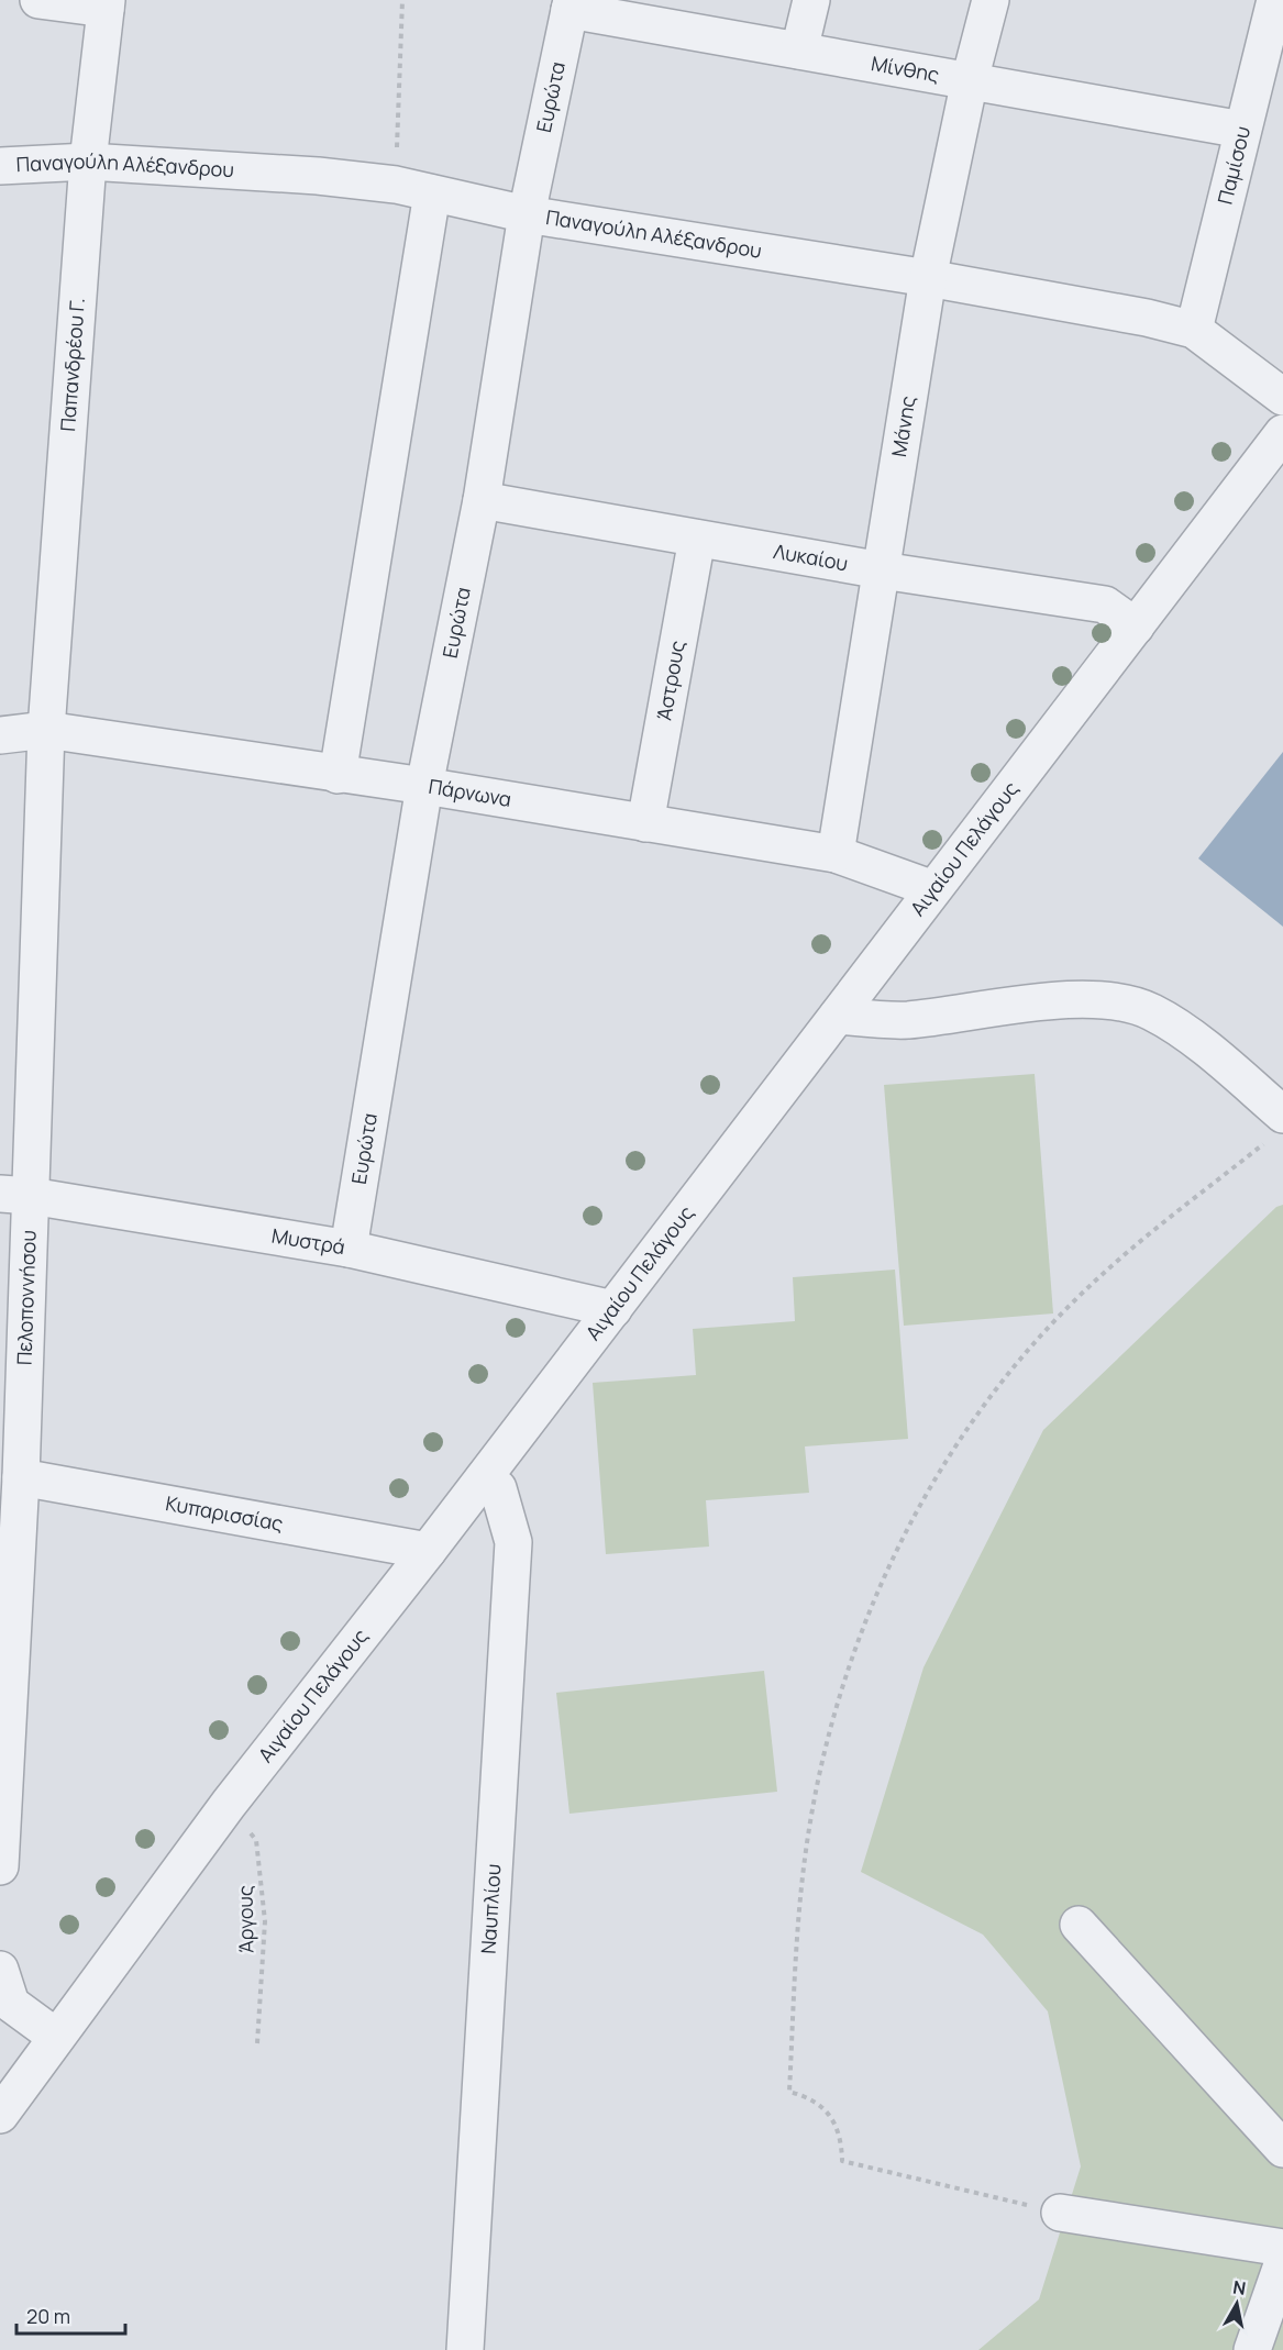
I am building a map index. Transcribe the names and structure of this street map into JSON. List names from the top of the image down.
{
  "streets": {
    "street": [
      "Μίνθης",
      "Ευρώτα",
      "Παμίσου",
      "Παναγούλη Αλέξανδρου",
      "Παπανδρέου Γ.",
      "Μάνης",
      "Λυκαίου",
      "Άστρους",
      "Πάρνωνα",
      "Αιγαίου Πελάγους",
      "Μυστρά",
      "Πελοποννήσου",
      "Κυπαρισσίας",
      "Ναυπλίου"
    ],
    "path": ["Άργους"]
  },
  "crossings": [
    ["Μίνθης", "Ευρώτα"],
    ["Μίνθης", "Παμίσου"],
    ["Μίνθης", "Μάνης"],
    ["Ευρώτα", "Παναγούλη Αλέξανδρου"],
    ["Ευρώτα", "Λυκαίου"],
    ["Ευρώτα", "Πάρνωνα"],
    ["Ευρώτα", "Μυστρά"],
    ["Παμίσου", "Παναγούλη Αλέξανδρου"],
    ["Παναγούλη Αλέξανδρου", "Παπανδρέου Γ."],
    ["Παναγούλη Αλέξανδρου", "Μάνης"],
    ["Παπανδρέου Γ.", "Πάρνωνα"],
    ["Παπανδρέου Γ.", "Πελοποννήσου"],
    ["Μάνης", "Λυκαίου"],
    ["Μάνης", "Πάρνωνα"],
    ["Λυκαίου", "Άστρους"],
    ["Λυκαίου", "Αιγαίου Πελάγους"],
    ["Άστρους", "Πάρνωνα"],
    ["Πάρνωνα", "Αιγαίου Πελάγους"],
    ["Πάρνωνα", "Πελοποννήσου"],
    ["Αιγαίου Πελάγους", "Μυστρά"],
    ["Αιγαίου Πελάγους", "Κυπαρισσίας"],
    ["Αιγαίου Πελάγους", "Ναυπλίου"],
    ["Αιγαίου Πελάγους", "Άργους"],
    ["Μυστρά", "Πελοποννήσου"],
    ["Πελοποννήσου", "Κυπαρισσίας"]
  ],
  "scale_bar": "20 m",
  "north": "top"
}
